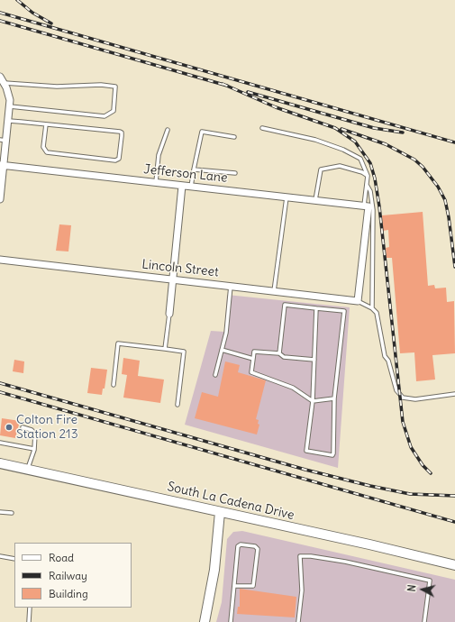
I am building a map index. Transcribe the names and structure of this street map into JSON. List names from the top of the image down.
{
  "streets": {
    "main road": ["South La Cadena Drive"],
    "street": ["Jefferson Lane", "Lincoln Street"]
  },
  "places": ["Colton Fire Station 213"],
  "legend": ["Road", "Railway", "Building"],
  "north": "left"
}
